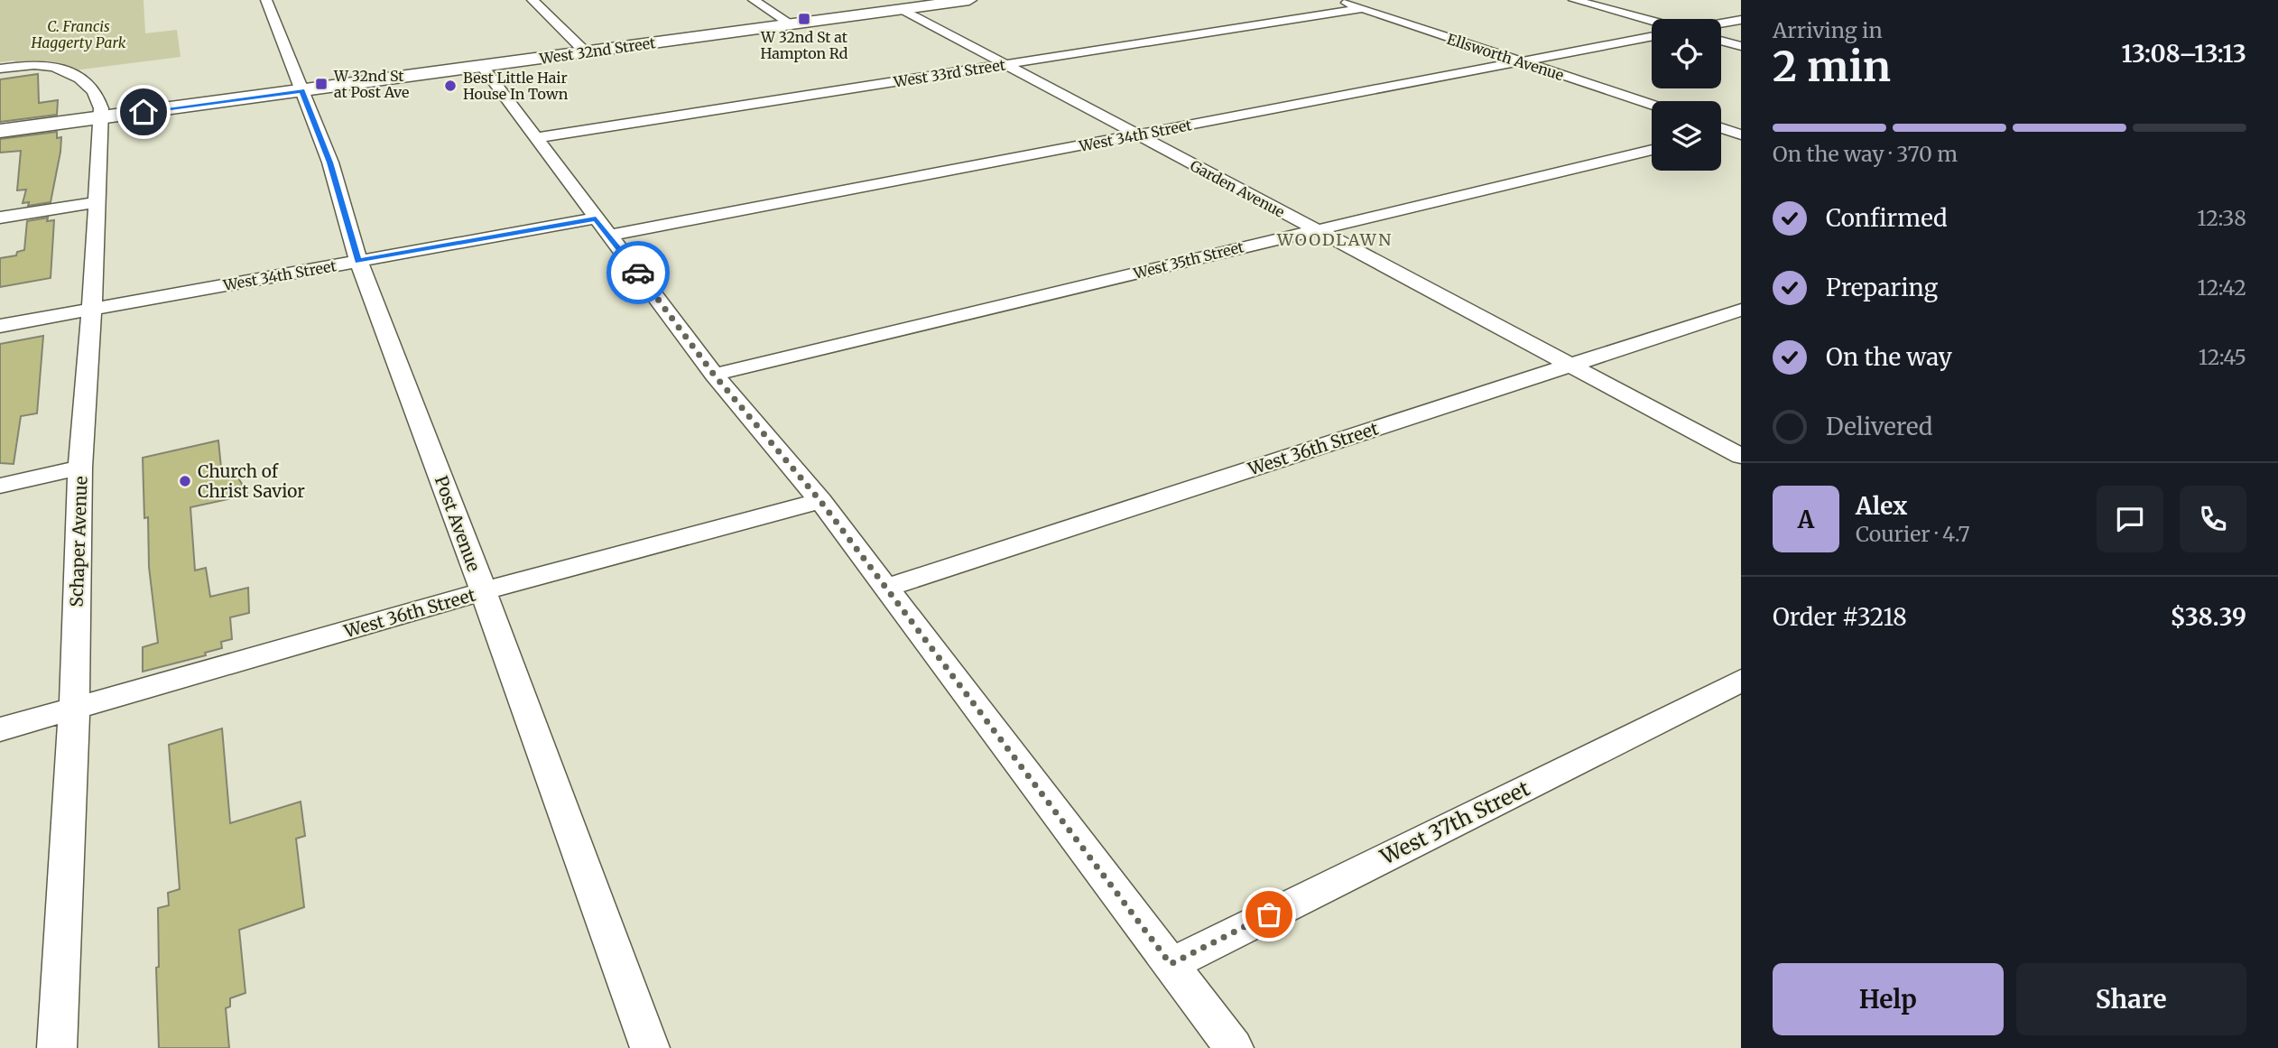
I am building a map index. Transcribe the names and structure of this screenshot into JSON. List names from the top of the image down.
{
  "streets": {
    "street": [
      "West 32nd Street",
      "Ellsworth Avenue",
      "West 33rd Street",
      "West 34th Street",
      "Garden Avenue",
      "West 35th Street",
      "West 36th Street",
      "Post Avenue",
      "Schaper Avenue",
      "West 37th Street"
    ]
  },
  "crossings": [
    ["West 32nd Street", "Garden Avenue"],
    ["West 32nd Street", "Post Avenue"],
    ["West 32nd Street", "Schaper Avenue"],
    ["Ellsworth Avenue", "West 33rd Street"],
    ["Ellsworth Avenue", "West 34th Street"],
    ["West 33rd Street", "Garden Avenue"],
    ["West 34th Street", "Garden Avenue"],
    ["West 34th Street", "Post Avenue"],
    ["West 34th Street", "Schaper Avenue"],
    ["Garden Avenue", "West 35th Street"],
    ["Garden Avenue", "West 36th Street"],
    ["West 36th Street", "Post Avenue"],
    ["West 36th Street", "Schaper Avenue"]
  ],
  "districts": ["WOODLAWN"],
  "parks": ["C. Francis Haggerty Park"],
  "places": {
    "transit": ["W 32nd St at Hampton Rd", "W 32nd St at Post Ave"],
    "other": ["Best Little Hair House In Town", "Church of Christ Savior"]
  },
  "page": {
    "heading": ["2 min", "Arriving in", "13:08–13:13"],
    "panel": [
      "Alex",
      "Courier · 4.7",
      "Order #3218",
      "$38.39"
    ],
    "bar": "On the way · 370 m",
    "list": [
      ["Confirmed", "12:38"],
      ["Preparing", "12:42"],
      ["On the way", "12:45"],
      "Delivered"
    ],
    "round": "A",
    "buttons": ["Help", "Share"]
  }
}
